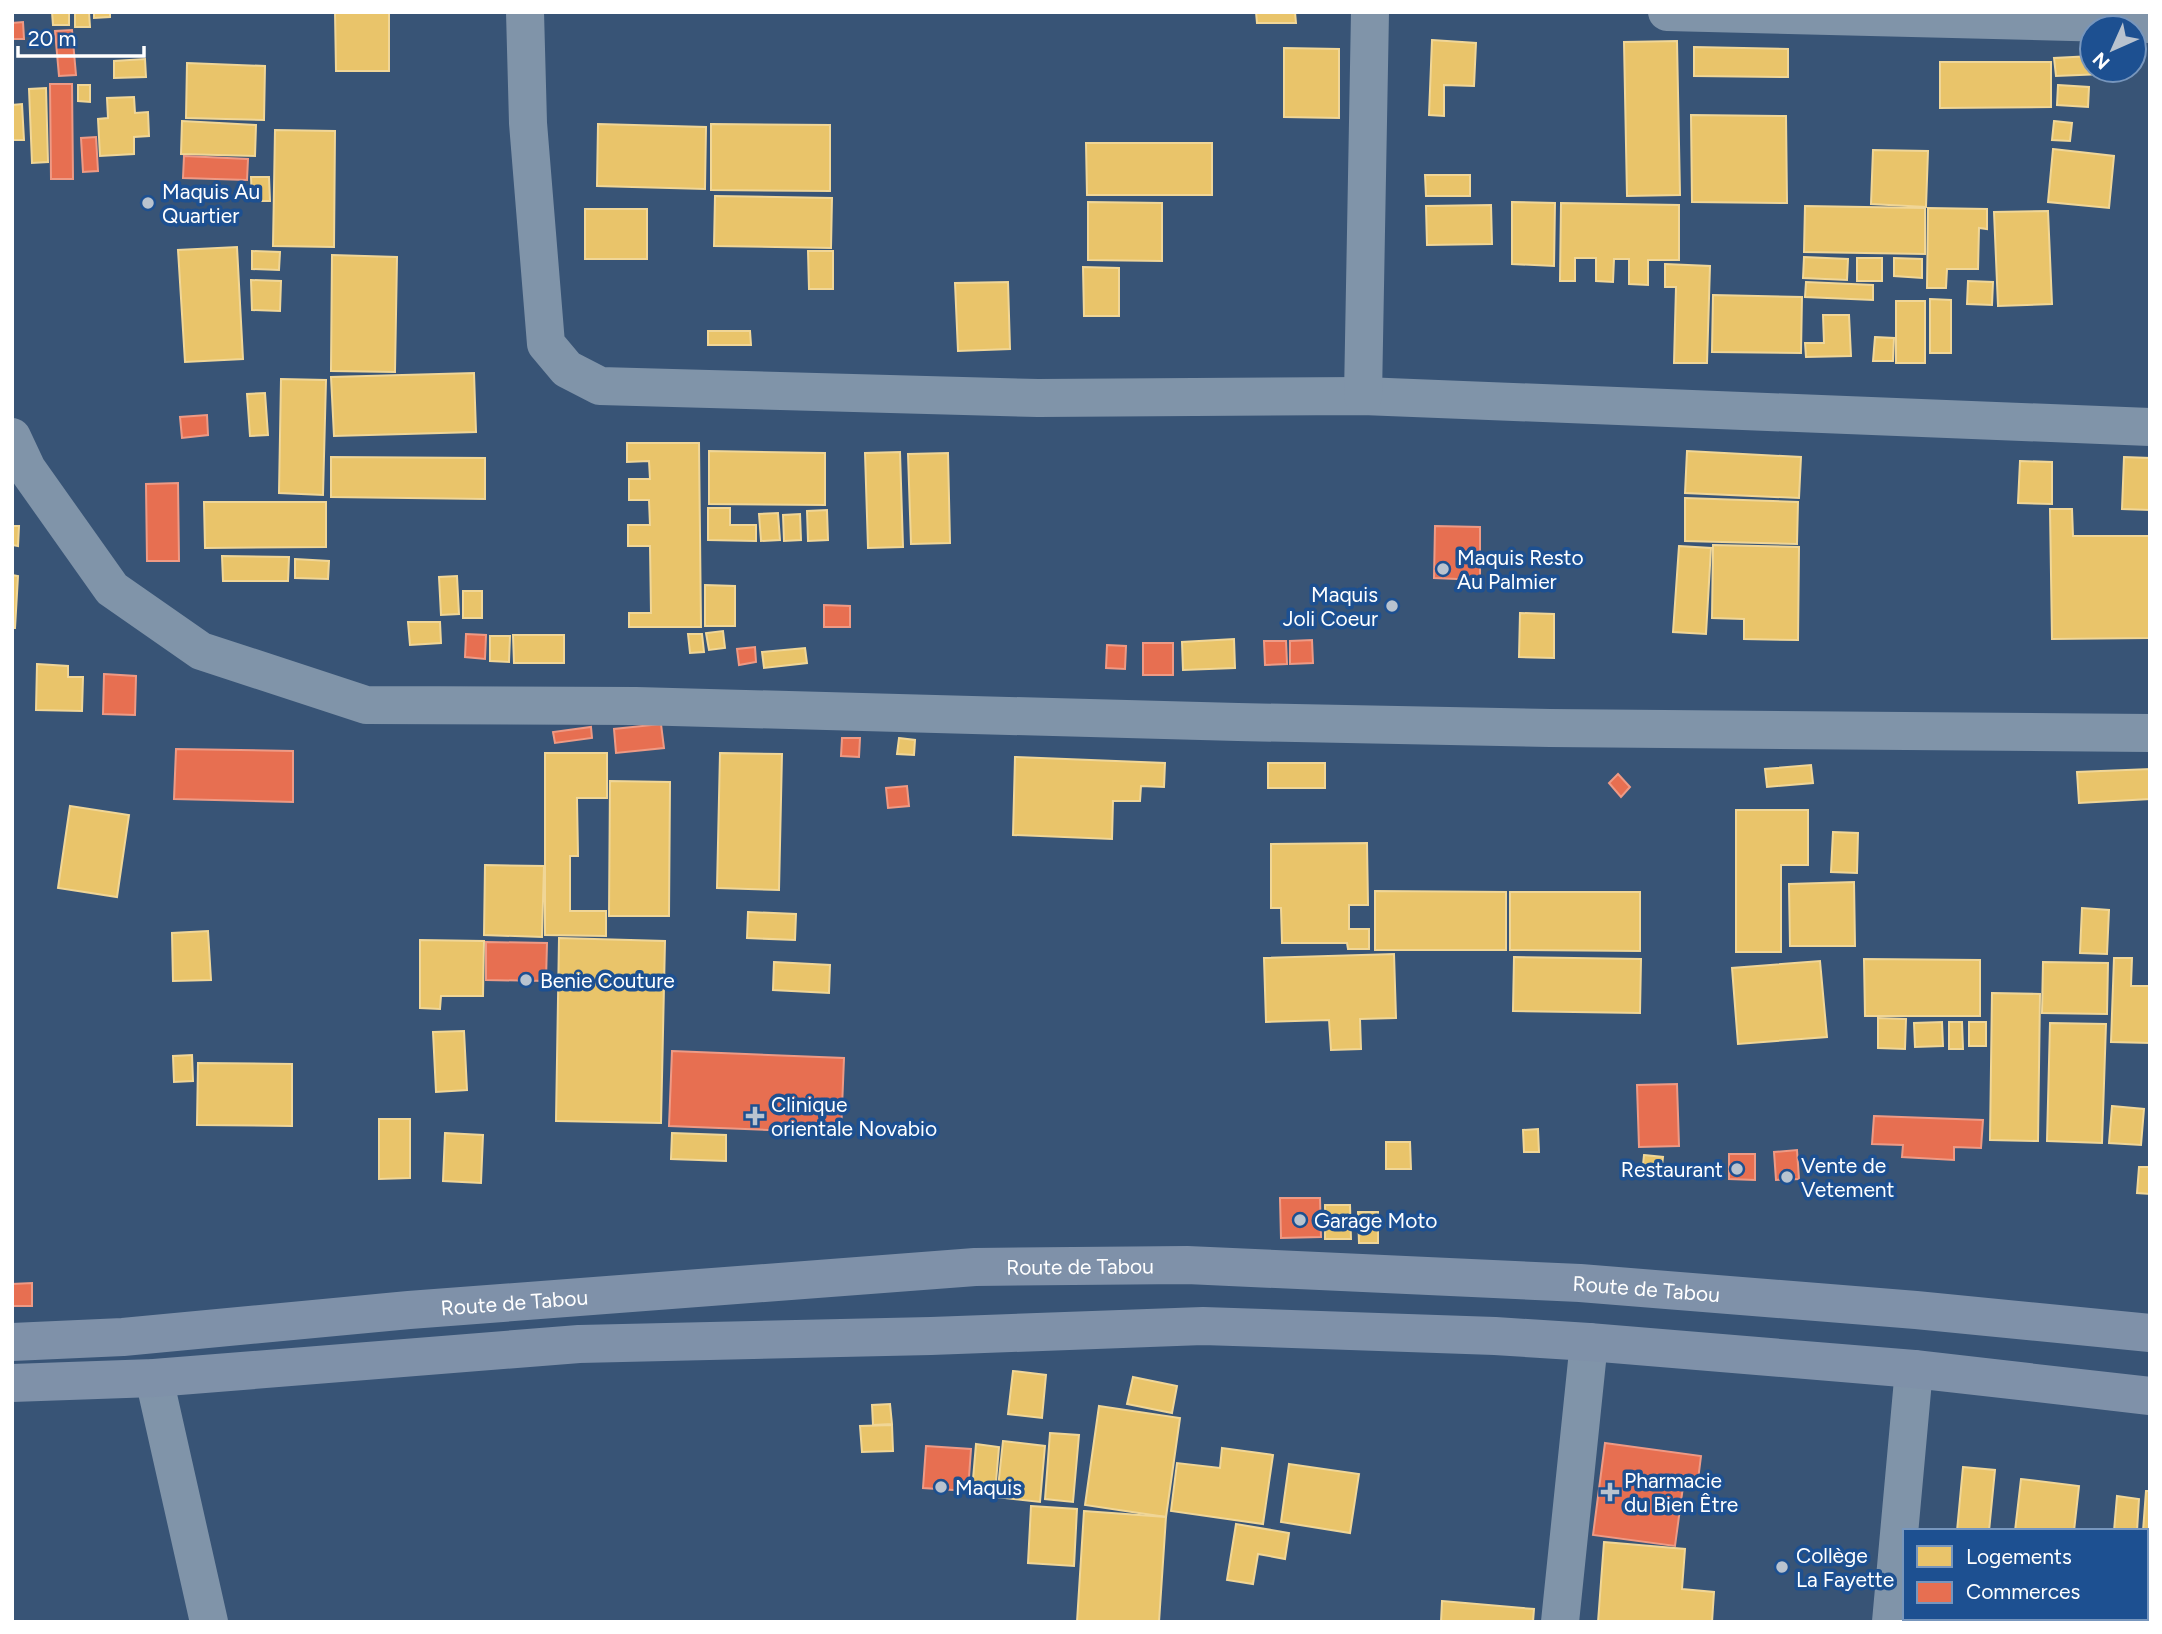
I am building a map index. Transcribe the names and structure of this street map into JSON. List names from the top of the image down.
{
  "streets": {
    "main road": ["Route de Tabou"]
  },
  "places": {
    "other": [
      "Maquis Au Quartier",
      "Maquis Resto Au Palmier",
      "Maquis Joli Coeur",
      "Benie Couture",
      "Restaurant",
      "Vente de Vetement",
      "Garage Moto",
      "Maquis",
      "Collège La Fayette"
    ],
    "health": ["Clinique orientale Novabio", "Pharmacie du Bien Être"]
  },
  "legend": ["Logements", "Commerces"],
  "scale_bar": "20 m",
  "north": "bottom left"
}
